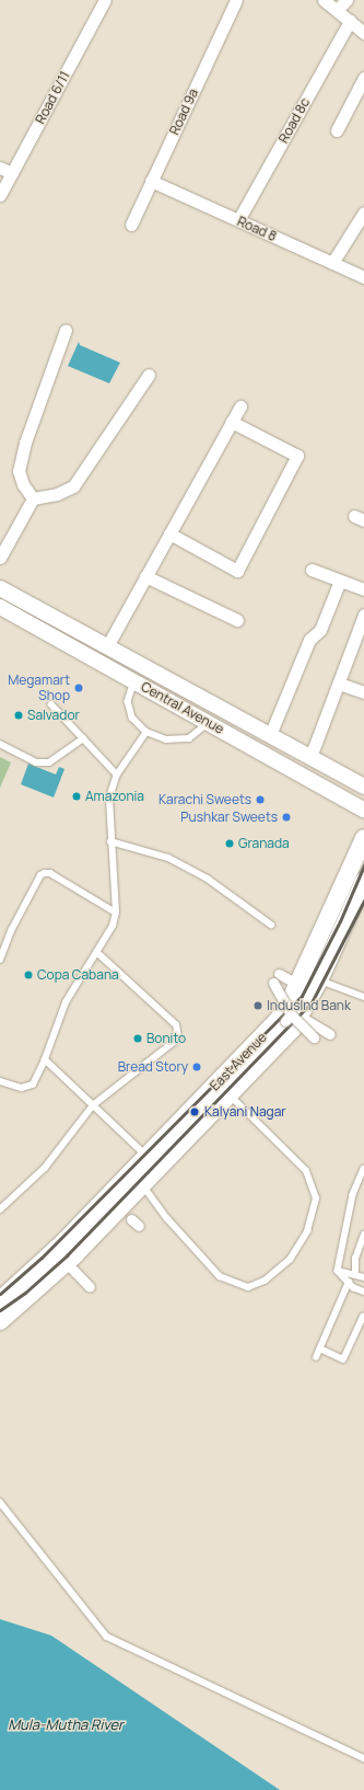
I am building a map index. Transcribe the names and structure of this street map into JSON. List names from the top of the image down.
{
  "streets": {
    "main road": ["East Avenue"],
    "street": [
      "Road 6/11",
      "Road 9a",
      "Road 8c",
      "Road 8",
      "Central Avenue"
    ]
  },
  "crossings": [
    ["Road 9a", "Road 8"],
    ["Road 8c", "Road 8"]
  ],
  "water": ["Mula-Mutha River"],
  "places": [
    "Megamart Shop",
    "Salvador",
    "Amazonia",
    "Karachi Sweets",
    "Pushkar Sweets",
    "Granada",
    "Copa Cabana",
    "IndusInd Bank",
    "Bonito",
    "Bread Story",
    "Kalyani Nagar"
  ]
}
